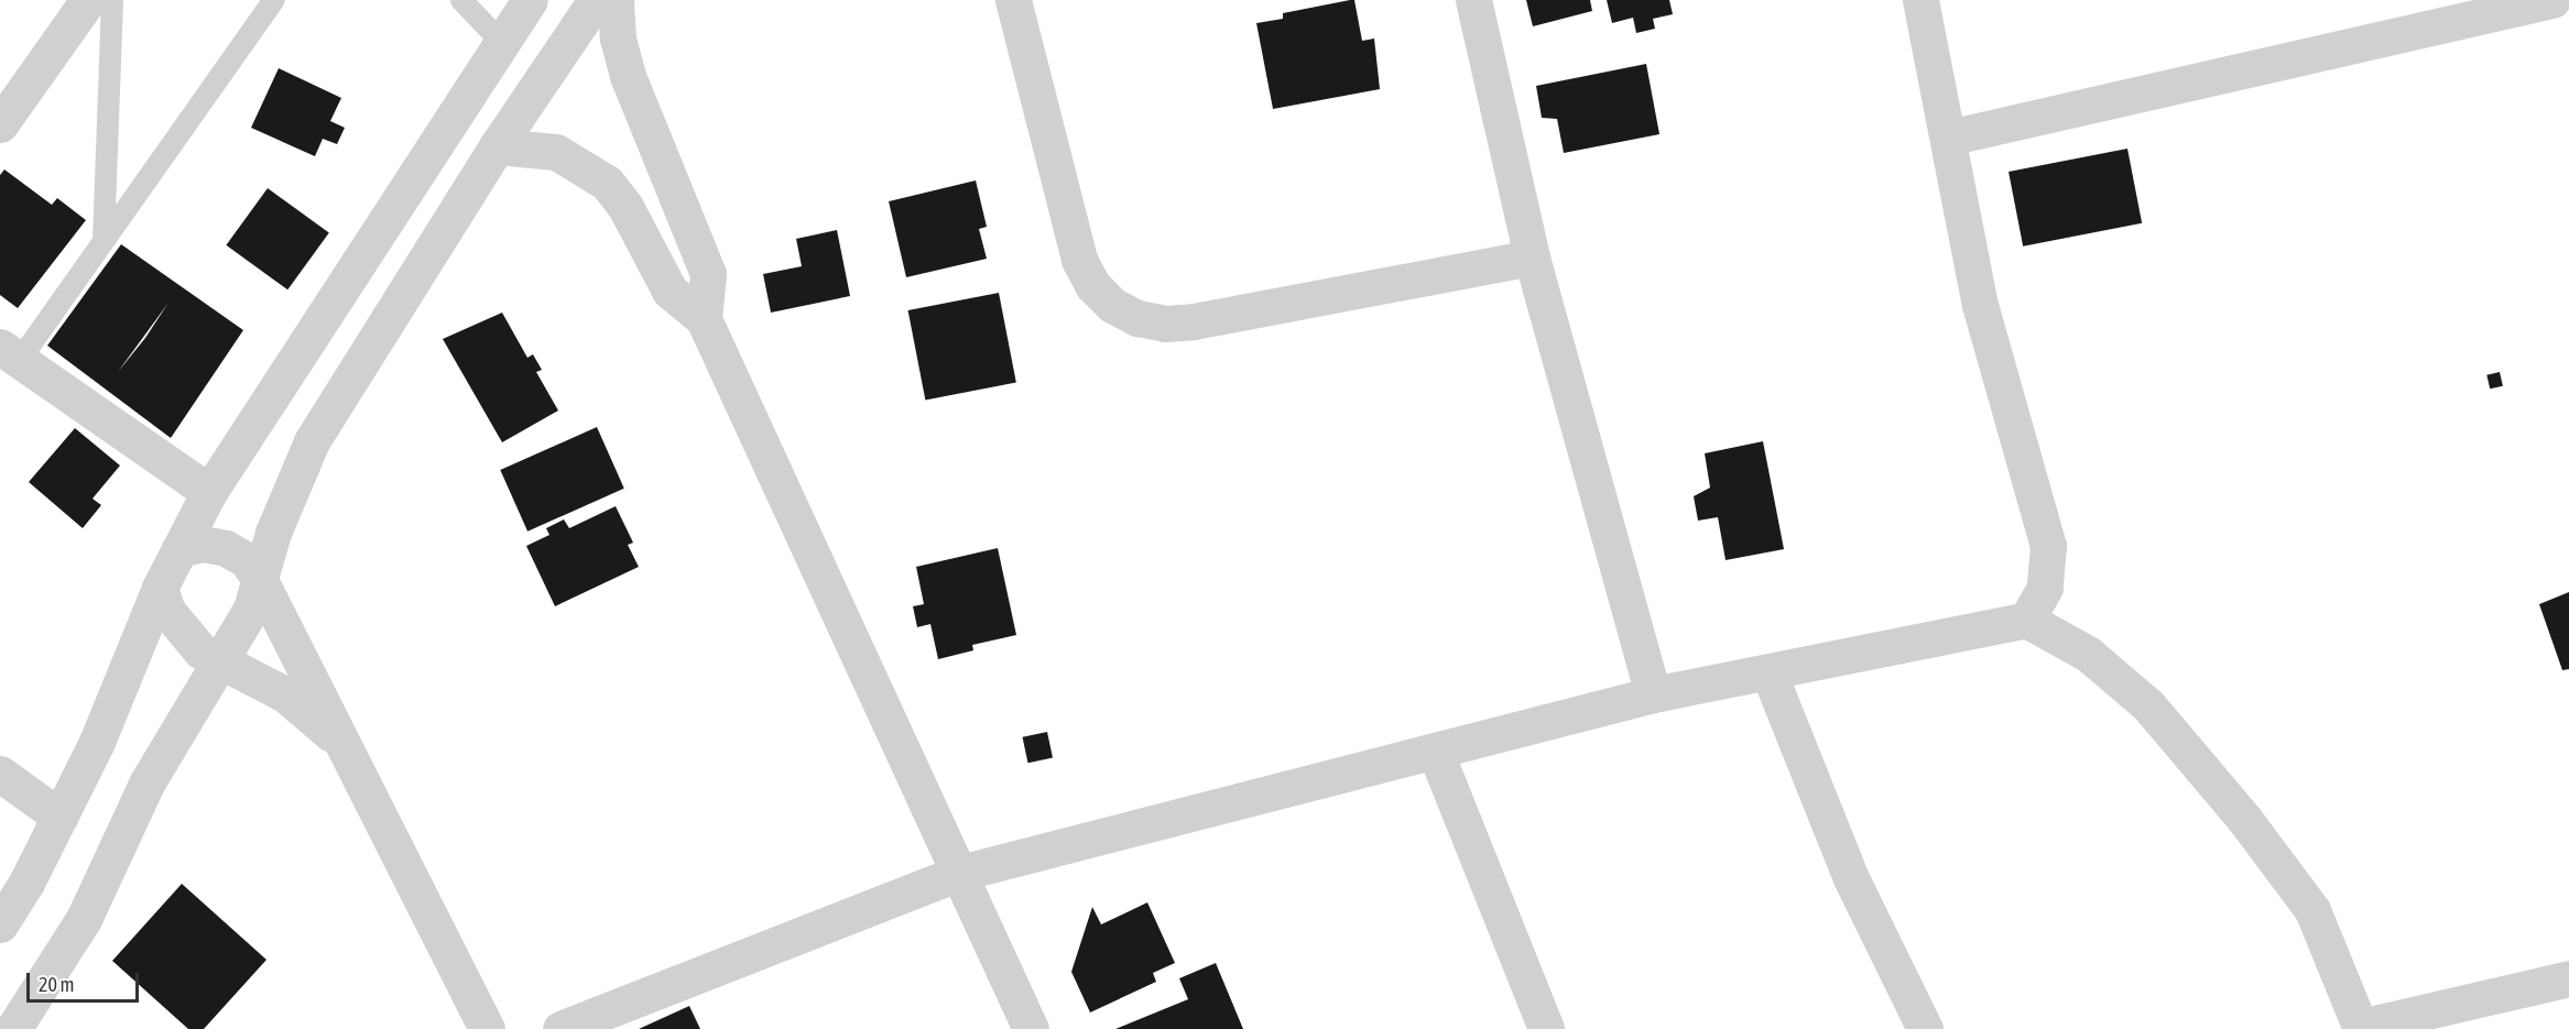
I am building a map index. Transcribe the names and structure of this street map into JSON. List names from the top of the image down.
{
  "scale_bar": "20 m"
}
